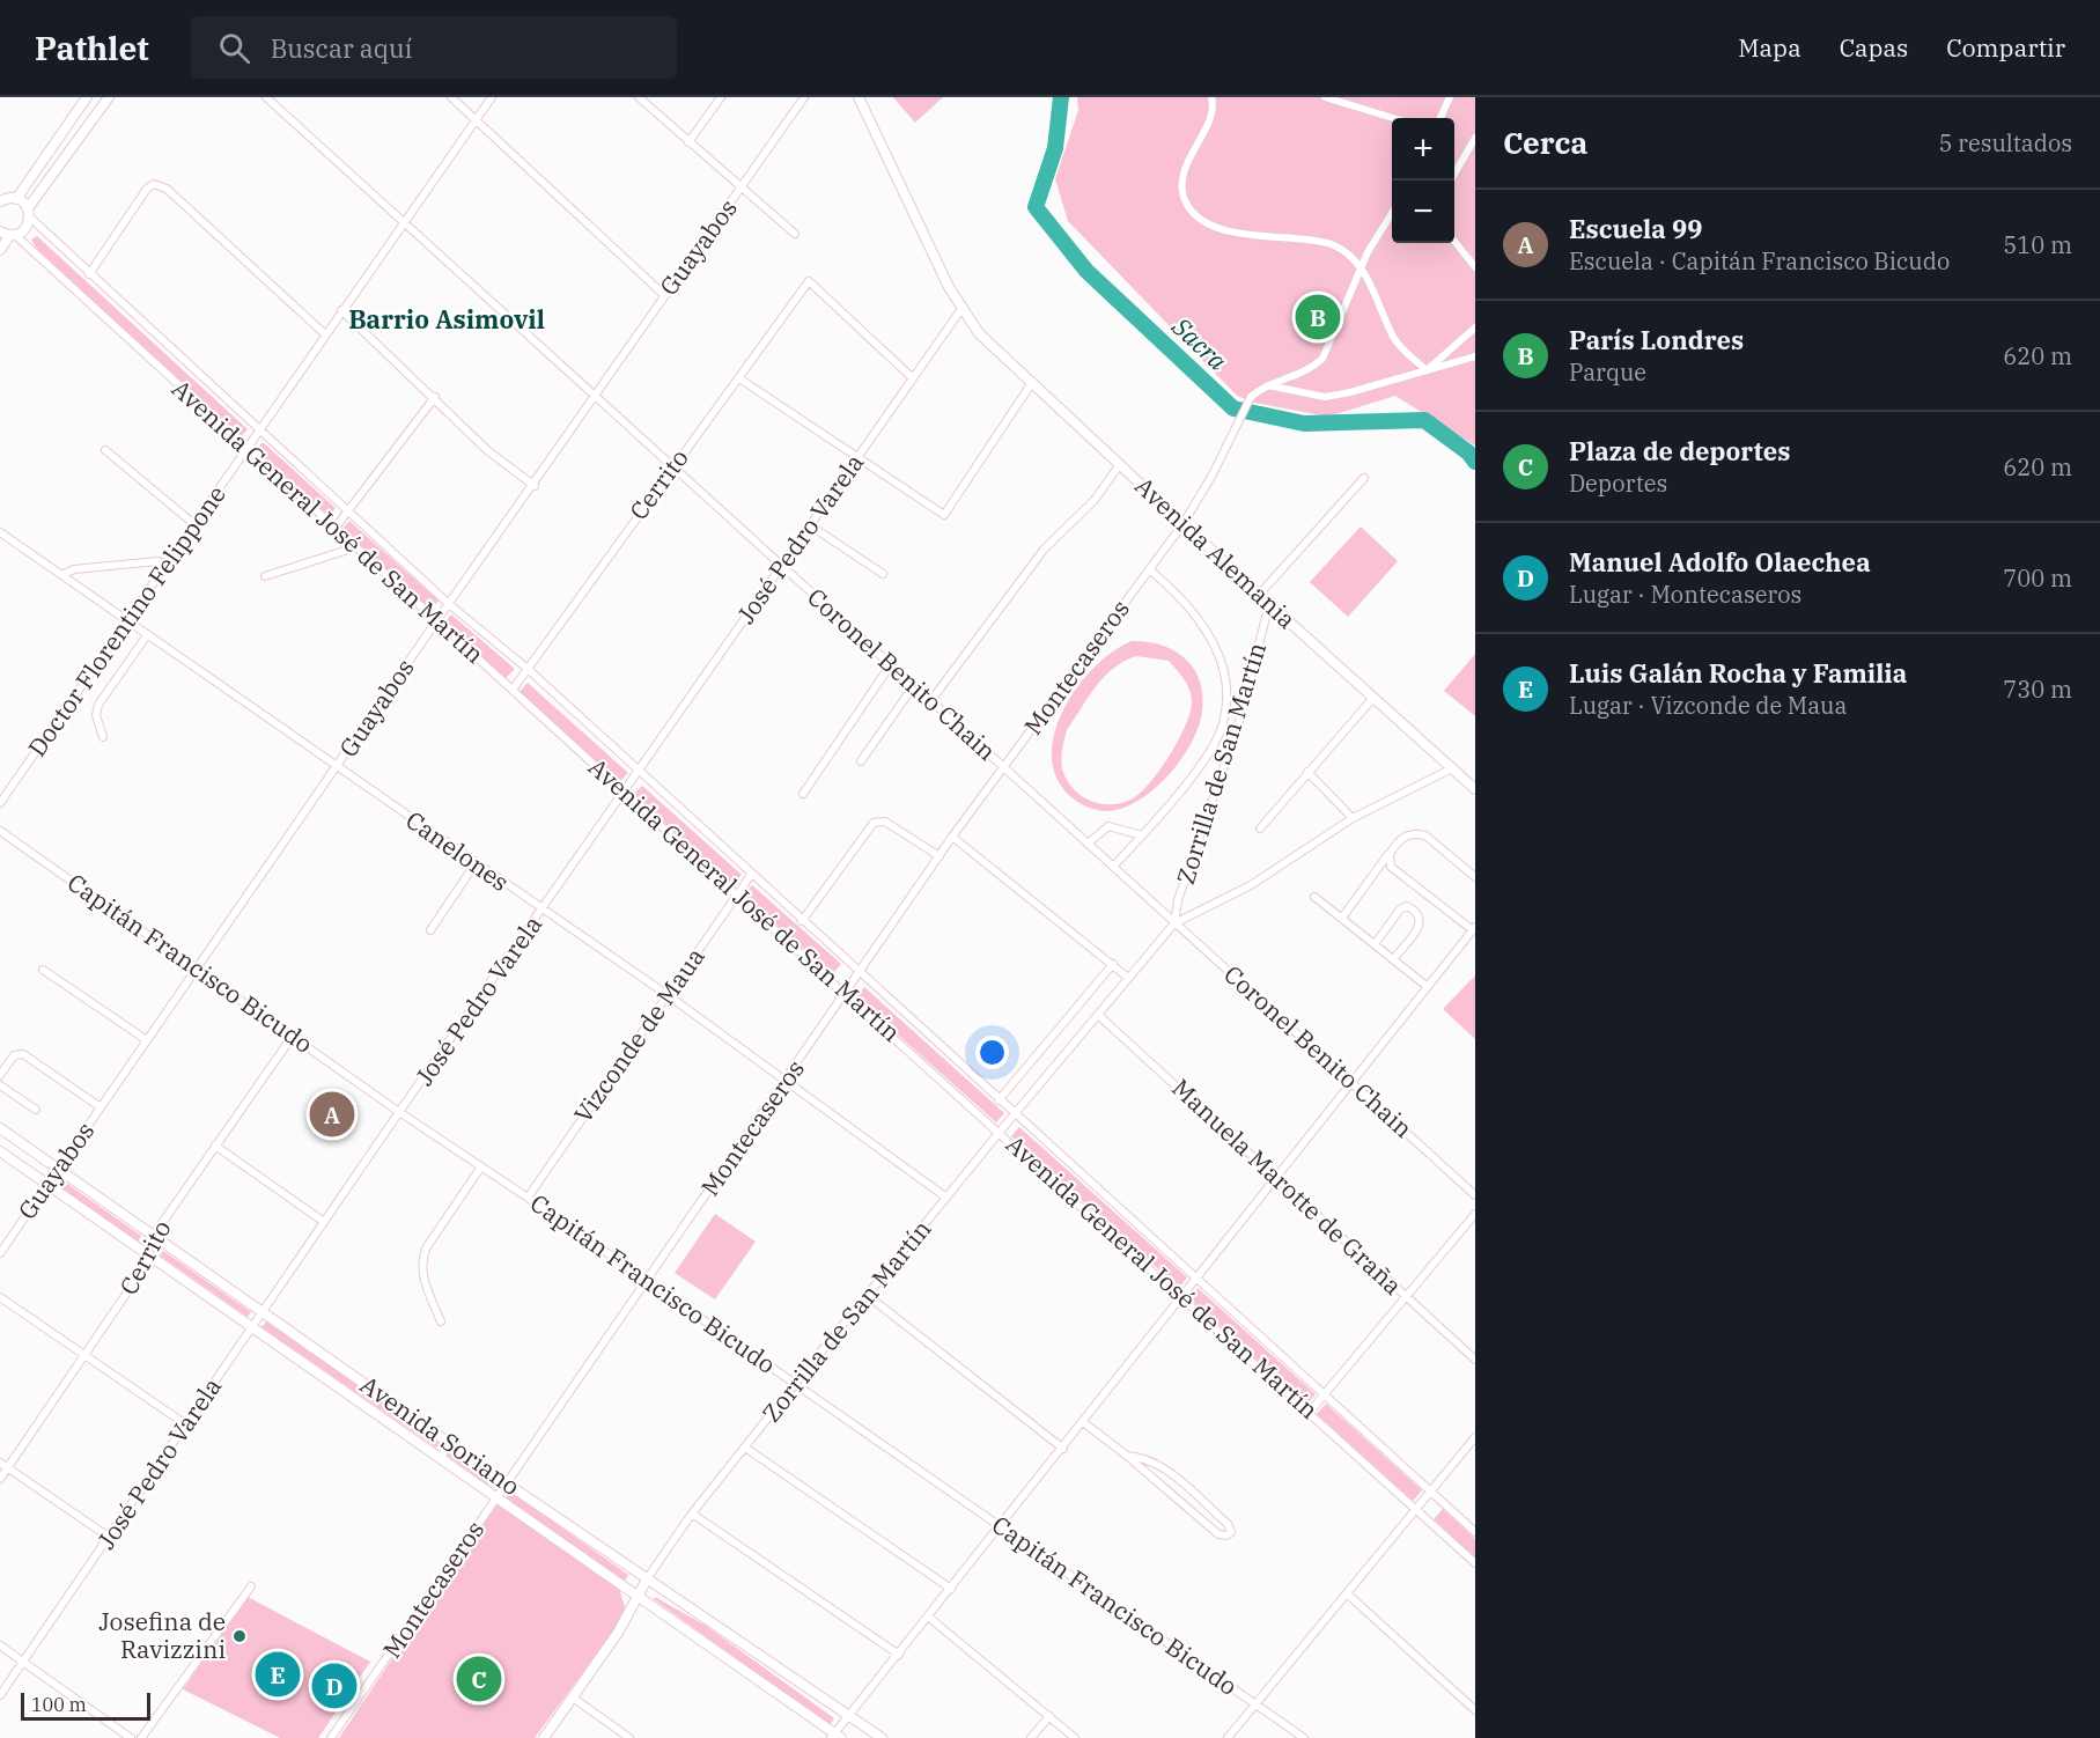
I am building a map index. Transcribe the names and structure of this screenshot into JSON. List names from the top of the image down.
{
  "streets": {
    "street": [
      "Guayabos",
      "Cerrito",
      "Avenida General José de San Martín",
      "José Pedro Varela",
      "Avenida Alemania",
      "Doctor Florentino Felippone",
      "Montecaseros",
      "Coronel Benito Chain",
      "Zorrilla de San Martín",
      "Canelones",
      "Capitán Francisco Bicudo",
      "Vizconde de Maua",
      "Manuela Marotte de Graña",
      "Avenida Soriano"
    ]
  },
  "crossings": [
    ["Guayabos", "Avenida General José de San Martín"],
    ["Guayabos", "Coronel Benito Chain"],
    ["Guayabos", "Canelones"],
    ["Guayabos", "Capitán Francisco Bicudo"],
    ["Guayabos", "Avenida Soriano"],
    ["Cerrito", "Avenida General José de San Martín"],
    ["Cerrito", "José Pedro Varela"],
    ["Cerrito", "Coronel Benito Chain"],
    ["Cerrito", "Capitán Francisco Bicudo"],
    ["Cerrito", "Avenida Soriano"],
    ["Avenida General José de San Martín", "José Pedro Varela"],
    ["Avenida General José de San Martín", "Doctor Florentino Felippone"],
    ["Avenida General José de San Martín", "Montecaseros"],
    ["Avenida General José de San Martín", "Zorrilla de San Martín"],
    ["Avenida General José de San Martín", "Vizconde de Maua"],
    ["José Pedro Varela", "Avenida Alemania"],
    ["José Pedro Varela", "Coronel Benito Chain"],
    ["José Pedro Varela", "Canelones"],
    ["José Pedro Varela", "Capitán Francisco Bicudo"],
    ["José Pedro Varela", "Avenida Soriano"],
    ["Avenida Alemania", "Montecaseros"],
    ["Avenida Alemania", "Zorrilla de San Martín"],
    ["Doctor Florentino Felippone", "Coronel Benito Chain"],
    ["Doctor Florentino Felippone", "Canelones"],
    ["Montecaseros", "Coronel Benito Chain"],
    ["Montecaseros", "Canelones"],
    ["Montecaseros", "Capitán Francisco Bicudo"],
    ["Montecaseros", "Avenida Soriano"],
    ["Coronel Benito Chain", "Zorrilla de San Martín"],
    ["Zorrilla de San Martín", "Canelones"],
    ["Zorrilla de San Martín", "Capitán Francisco Bicudo"],
    ["Zorrilla de San Martín", "Manuela Marotte de Graña"],
    ["Zorrilla de San Martín", "Avenida Soriano"],
    ["Canelones", "Vizconde de Maua"],
    ["Capitán Francisco Bicudo", "Vizconde de Maua"]
  ],
  "districts": ["Barrio Asimovil"],
  "water": ["Sacra"],
  "places": ["Josefina de Ravizzini"],
  "scale_bar": "100 m",
  "page": {
    "header": "Pathlet",
    "search": "Buscar aquí",
    "nav": ["Mapa", "Capas", "Compartir"],
    "heading": ["Cerca", "5 resultados"],
    "map_buttons": ["+", "−"],
    "list": [
      {
        "mark": "A",
        "name": "Escuela 99",
        "note": "Escuela · Capitán Francisco Bicudo",
        "value": "510 m"
      },
      {
        "mark": "B",
        "name": "París Londres",
        "note": "Parque",
        "value": "620 m"
      },
      {
        "mark": "C",
        "name": "Plaza de deportes",
        "note": "Deportes",
        "value": "620 m"
      },
      {
        "mark": "D",
        "name": "Manuel Adolfo Olaechea",
        "note": "Lugar · Montecaseros",
        "value": "700 m"
      },
      {
        "mark": "E",
        "name": "Luis Galán Rocha y Familia",
        "note": "Lugar · Vizconde de Maua",
        "value": "730 m"
      }
    ],
    "pins": [
      "B",
      "A",
      "E",
      "C",
      "D"
    ],
    "scale": "100 m"
  }
}
